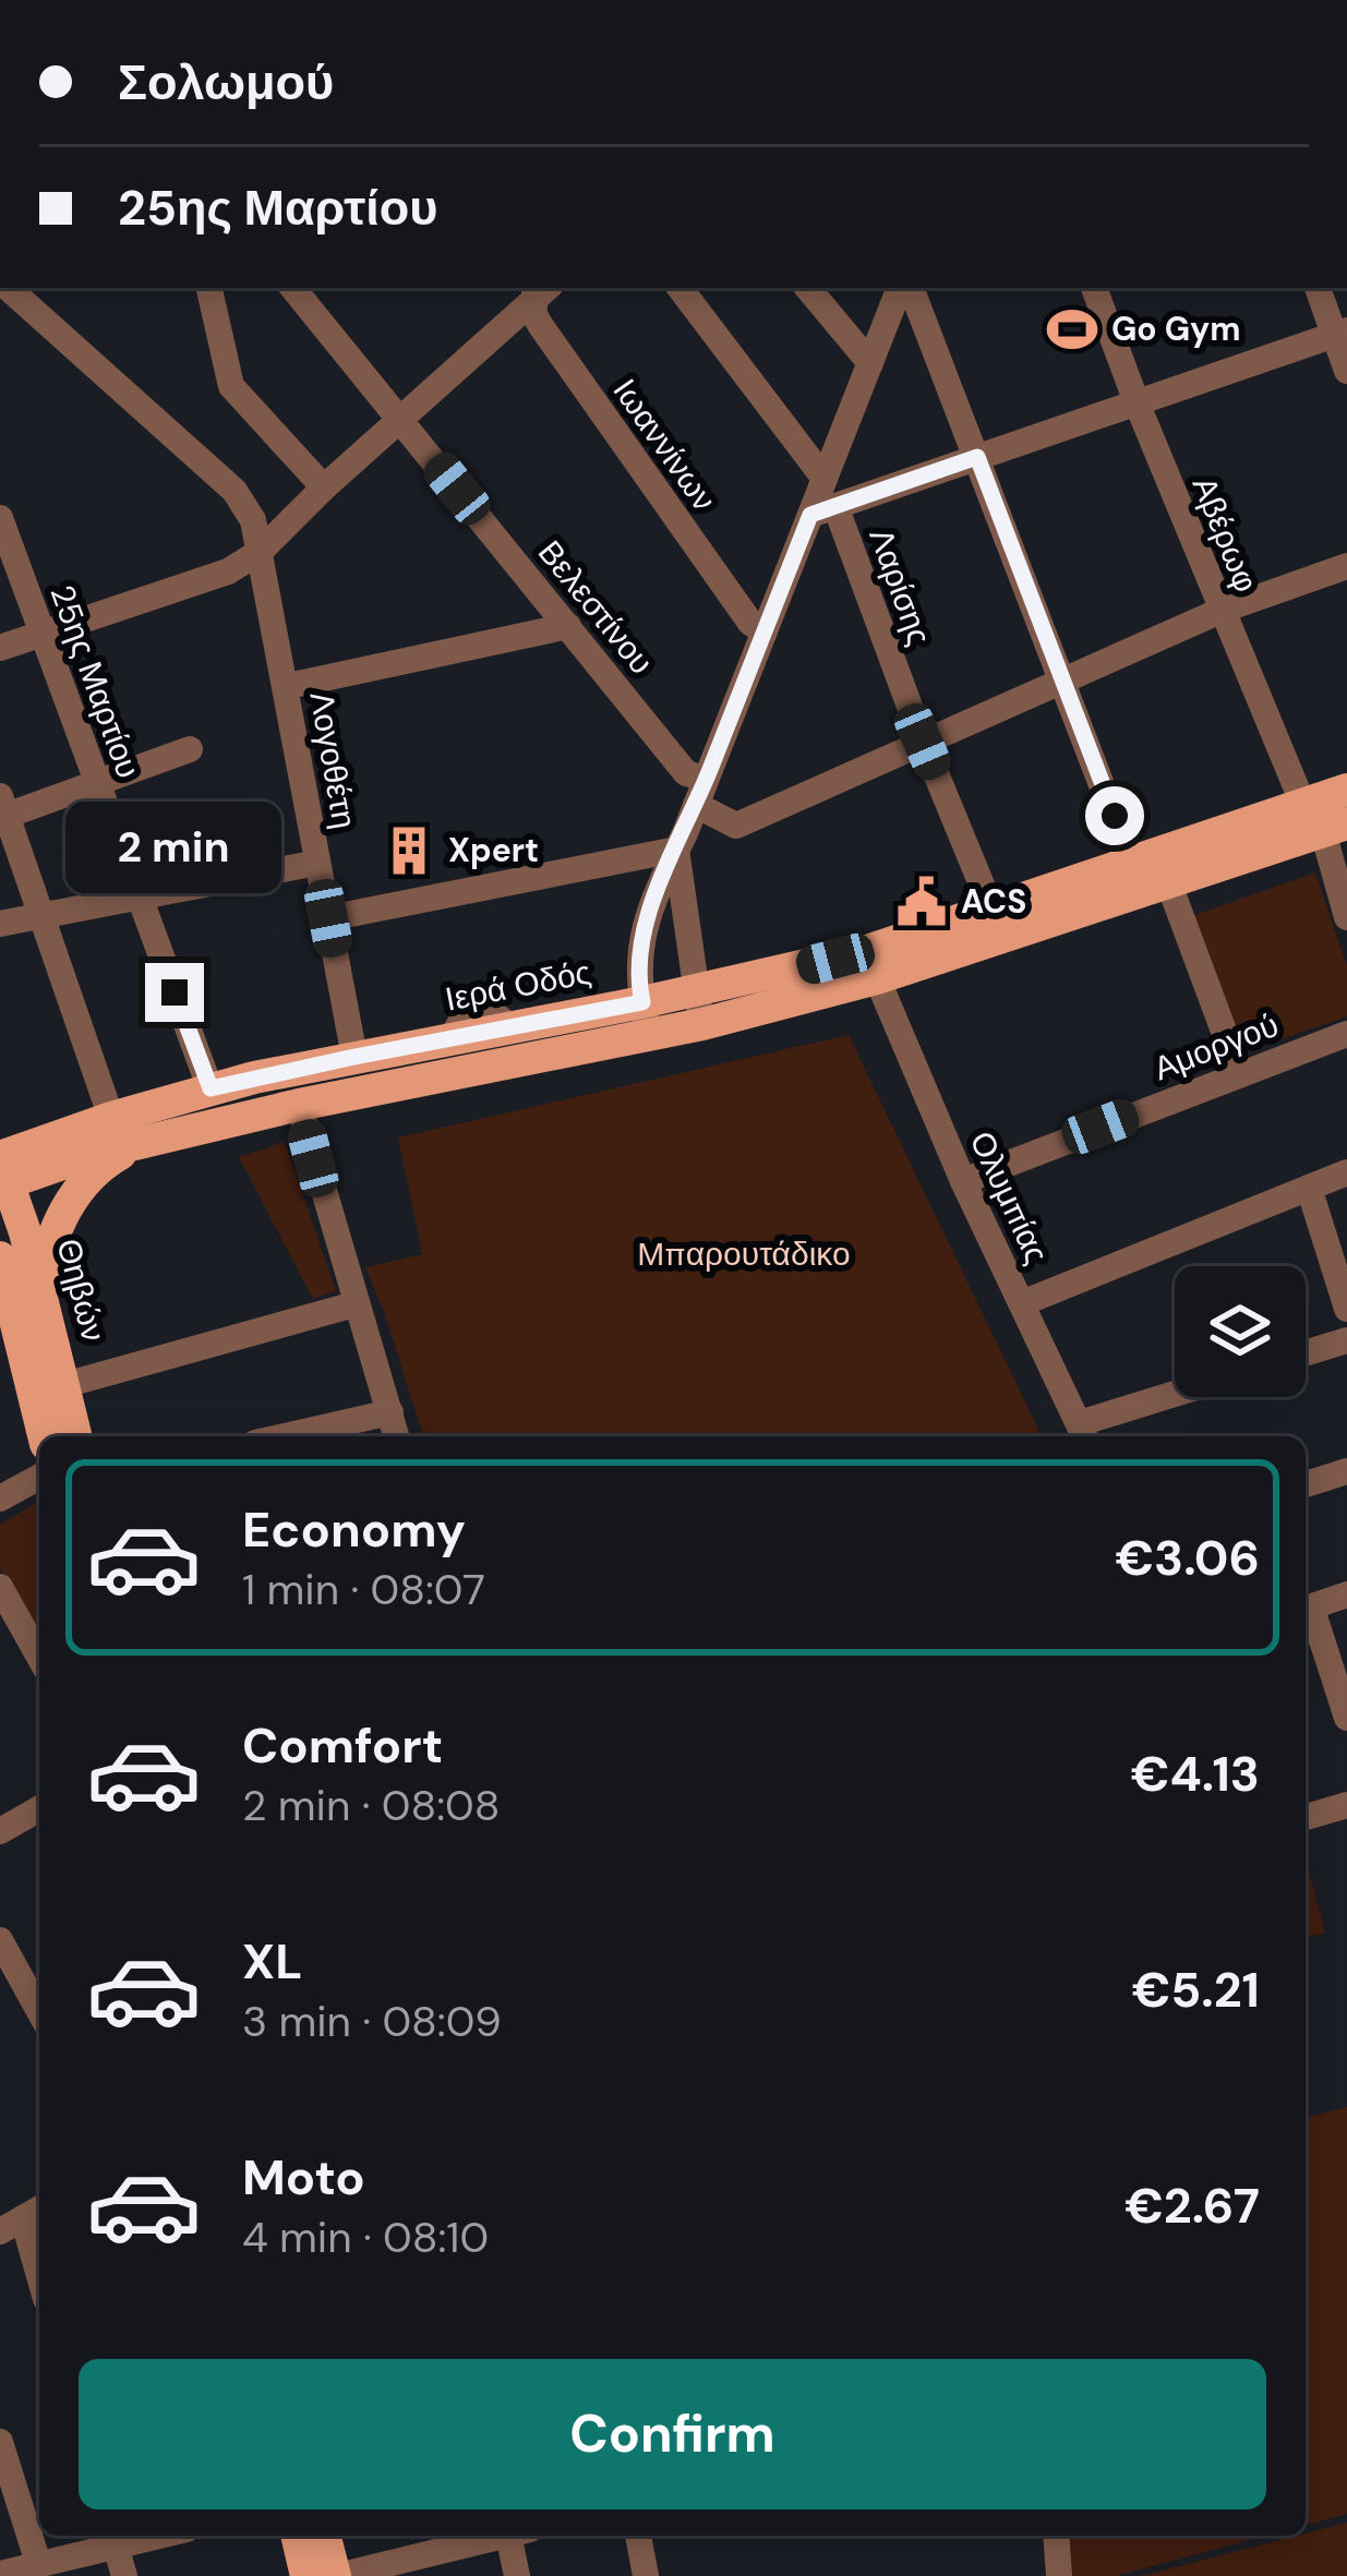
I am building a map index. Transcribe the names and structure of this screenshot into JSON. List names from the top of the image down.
{
  "streets": {
    "main road": ["Ιερά Οδός", "Θηβών"],
    "street": [
      "Ιωαννίνων",
      "Αβέρωφ",
      "Λαρίσης",
      "Βελεστίνου",
      "25ης Μαρτίου",
      "Λογοθέτη",
      "Αμοργού",
      "Ολυμπίας"
    ]
  },
  "crossings": [
    ["Αβέρωφ", "Ιερά Οδός"],
    ["Λαρίσης", "Βελεστίνου"],
    ["Λαρίσης", "Ιερά Οδός"],
    ["25ης Μαρτίου", "Ιερά Οδός"],
    ["Λογοθέτη", "Ιερά Οδός"],
    ["Ιερά Οδός", "Ολυμπίας"],
    ["Ιερά Οδός", "Θηβών"],
    ["Αμοργού", "Ολυμπίας"]
  ],
  "parks": ["Μπαρουτάδικο"],
  "places": {
    "sports": ["Go Gym"],
    "building": ["Xpert"],
    "public building": ["ACS"]
  },
  "page": {
    "banner": ["Σολωμού", "25ης Μαρτίου"],
    "bubble": "2 min",
    "list": [
      {
        "name": "Economy",
        "note": "1 min · 08:07",
        "value": "€3.06"
      },
      {
        "name": "Comfort",
        "note": "2 min · 08:08",
        "value": "€4.13"
      },
      {
        "name": "XL",
        "note": "3 min · 08:09",
        "value": "€5.21"
      },
      {
        "name": "Moto",
        "note": "4 min · 08:10",
        "value": "€2.67"
      }
    ],
    "buttons": "Confirm"
  }
}
